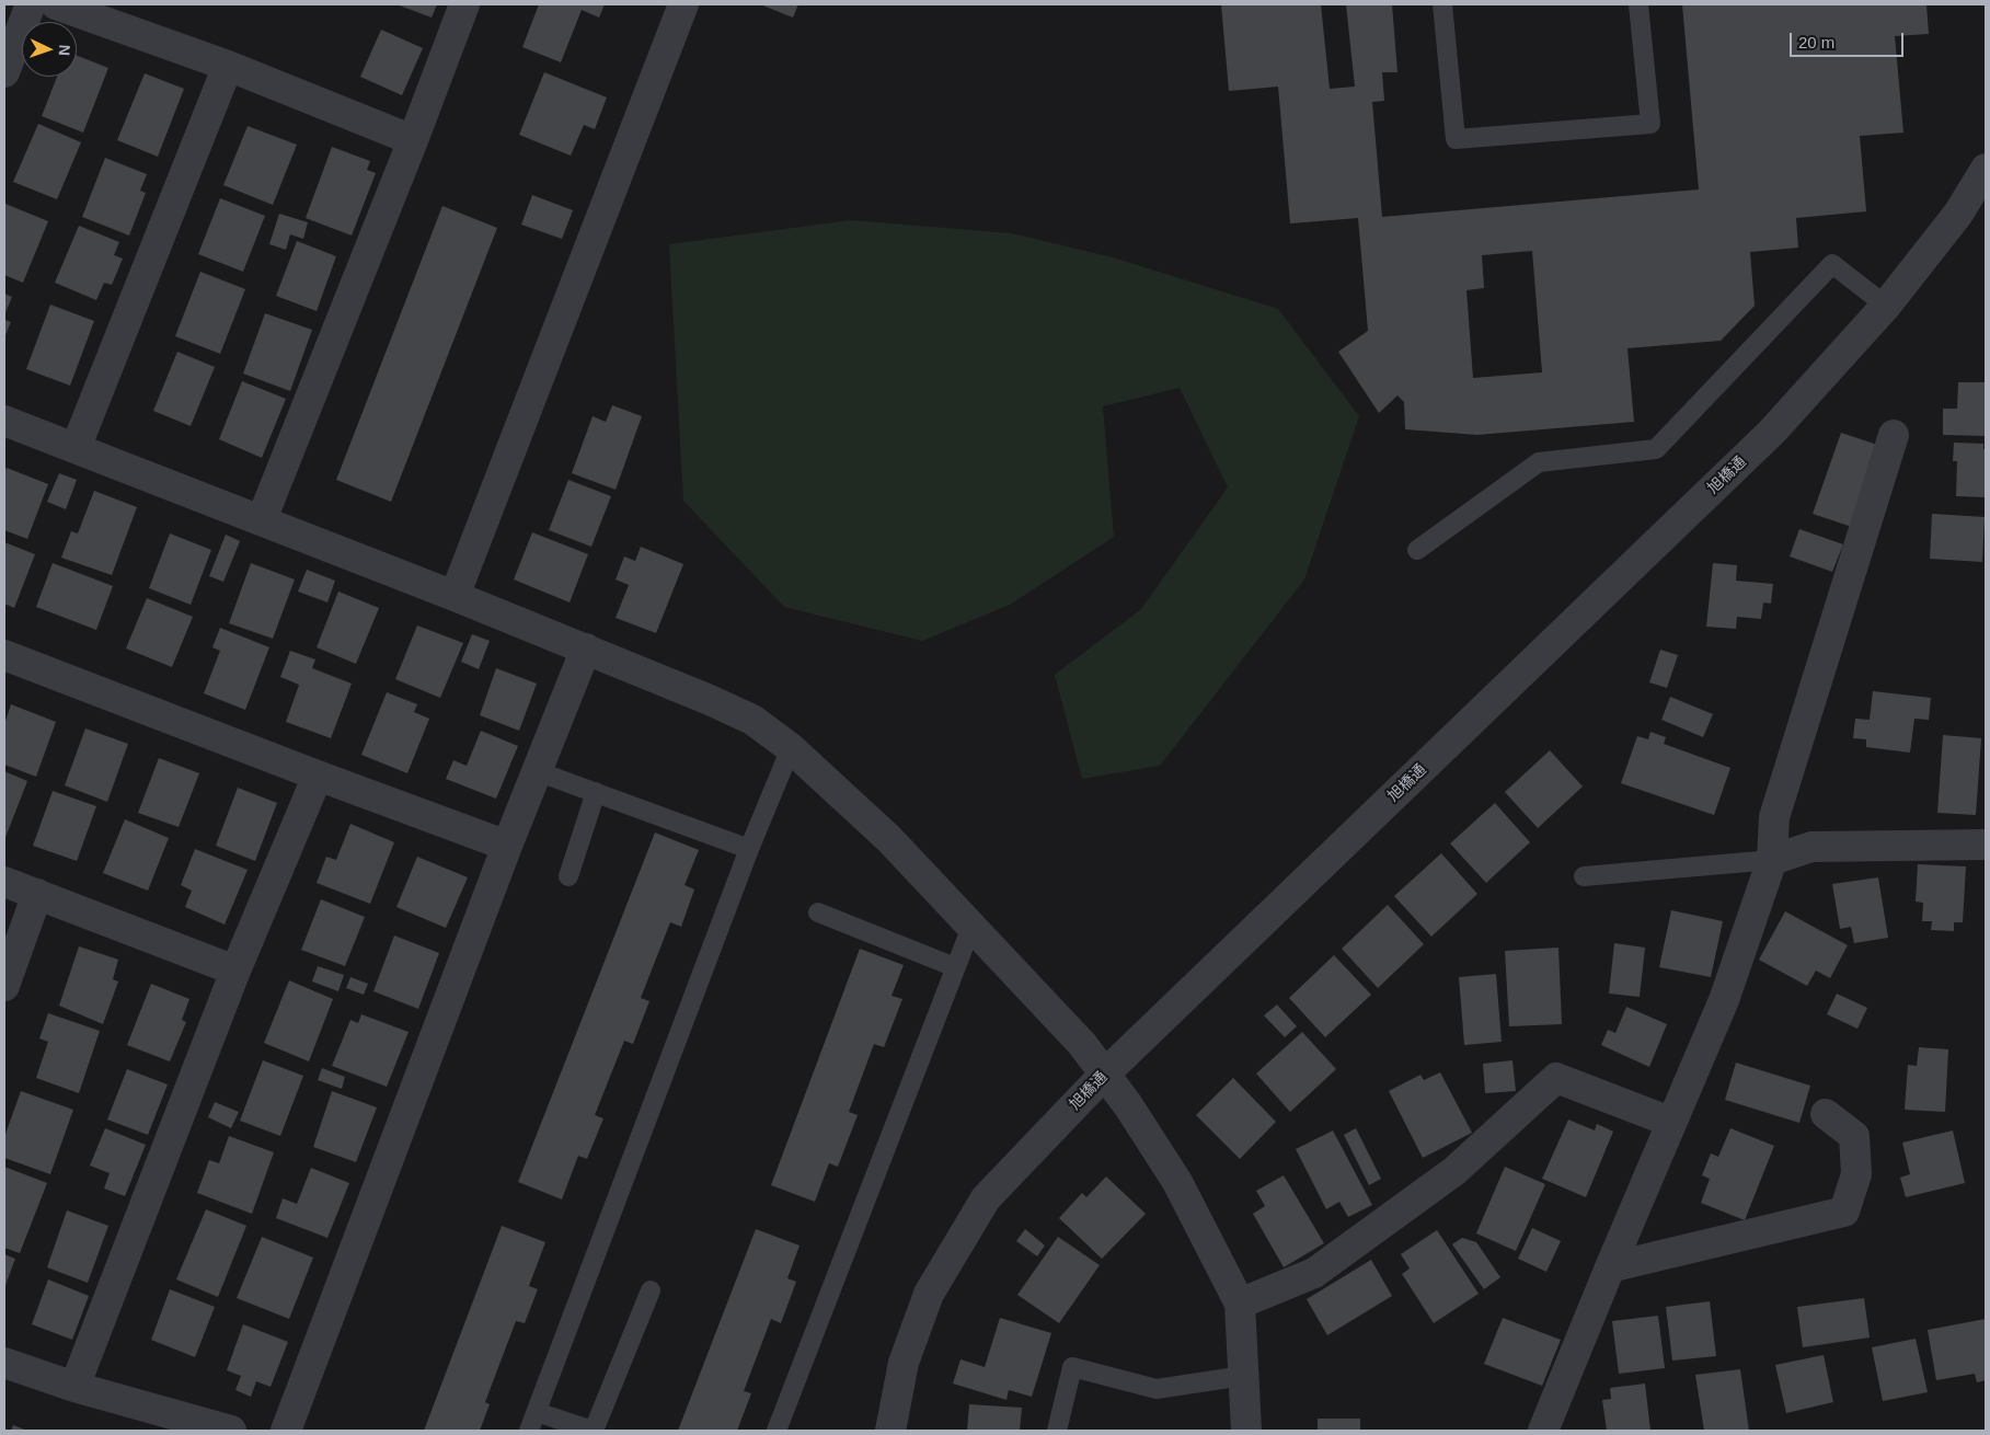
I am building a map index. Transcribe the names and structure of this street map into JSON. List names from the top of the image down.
{
  "streets": {
    "street": ["旭橋通"]
  },
  "scale_bar": "20 m",
  "north": "right"
}
